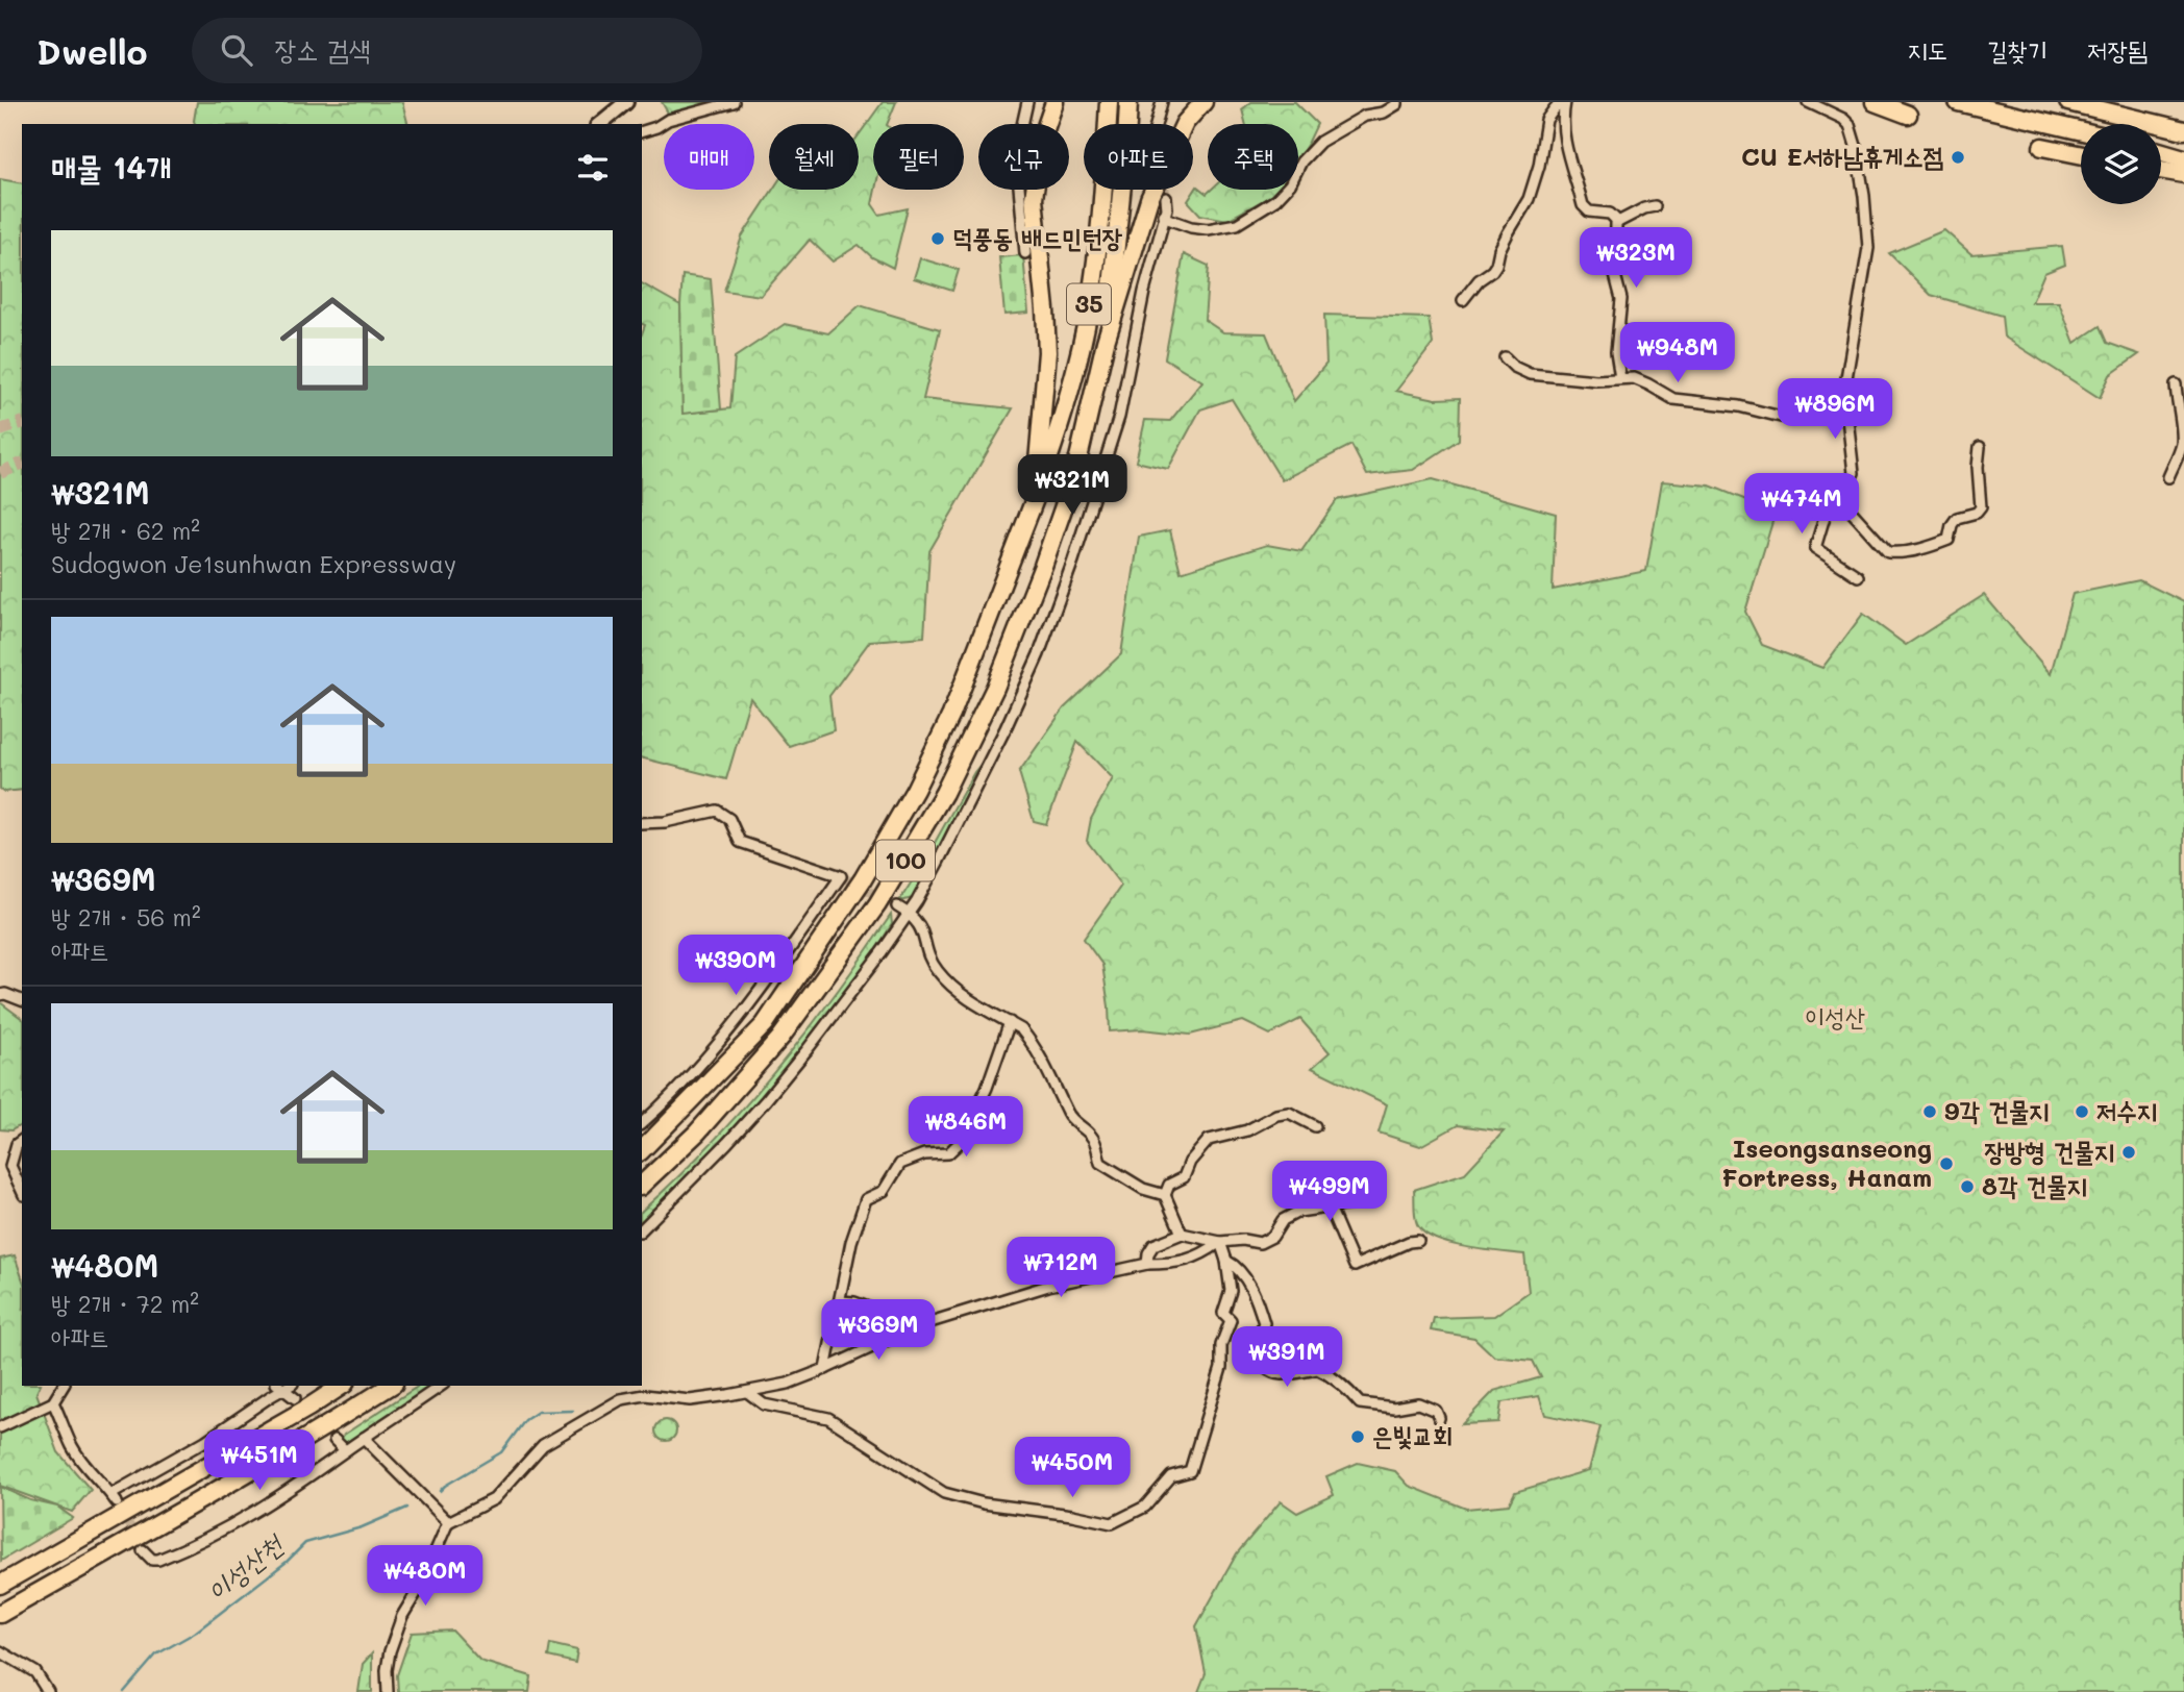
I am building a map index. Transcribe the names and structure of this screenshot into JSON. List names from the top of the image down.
{
  "streets": {
    "highway": ["35", "100"]
  },
  "crossings": [
    ["35", "100"]
  ],
  "water": ["이성산천"],
  "parks": ["이성산"],
  "places": [
    "CU E서하남휴게소점",
    "덕풍동 배드민턴장",
    "9각 건물지",
    "저수지",
    "장방형 건물지",
    "Iseongsanseong Fortress, Hanam",
    "8각 건물지",
    "은빛교회"
  ],
  "page": {
    "header": "Dwello",
    "search": "장소 검색",
    "nav": ["지도", "길찾기", "저장됨"],
    "chip": [
      "매매",
      "월세",
      "필터",
      "신규",
      "아파트",
      "주택"
    ],
    "heading": "매물 14개",
    "list": [
      {
        "name": "₩321M",
        "note": "방 2개 · 62 m² · Sudogwon Je1sunhwan Expressway"
      },
      {
        "name": "₩369M",
        "note": "방 2개 · 56 m² · 아파트"
      },
      {
        "name": "₩480M",
        "note": "방 2개 · 72 m² · 아파트"
      }
    ],
    "price": [
      "₩323M",
      "₩948M",
      "₩896M",
      "₩321M",
      "₩474M",
      "₩390M",
      "₩846M",
      "₩499M",
      "₩712M",
      "₩369M",
      "₩391M",
      "₩451M",
      "₩450M",
      "₩480M"
    ]
  }
}
